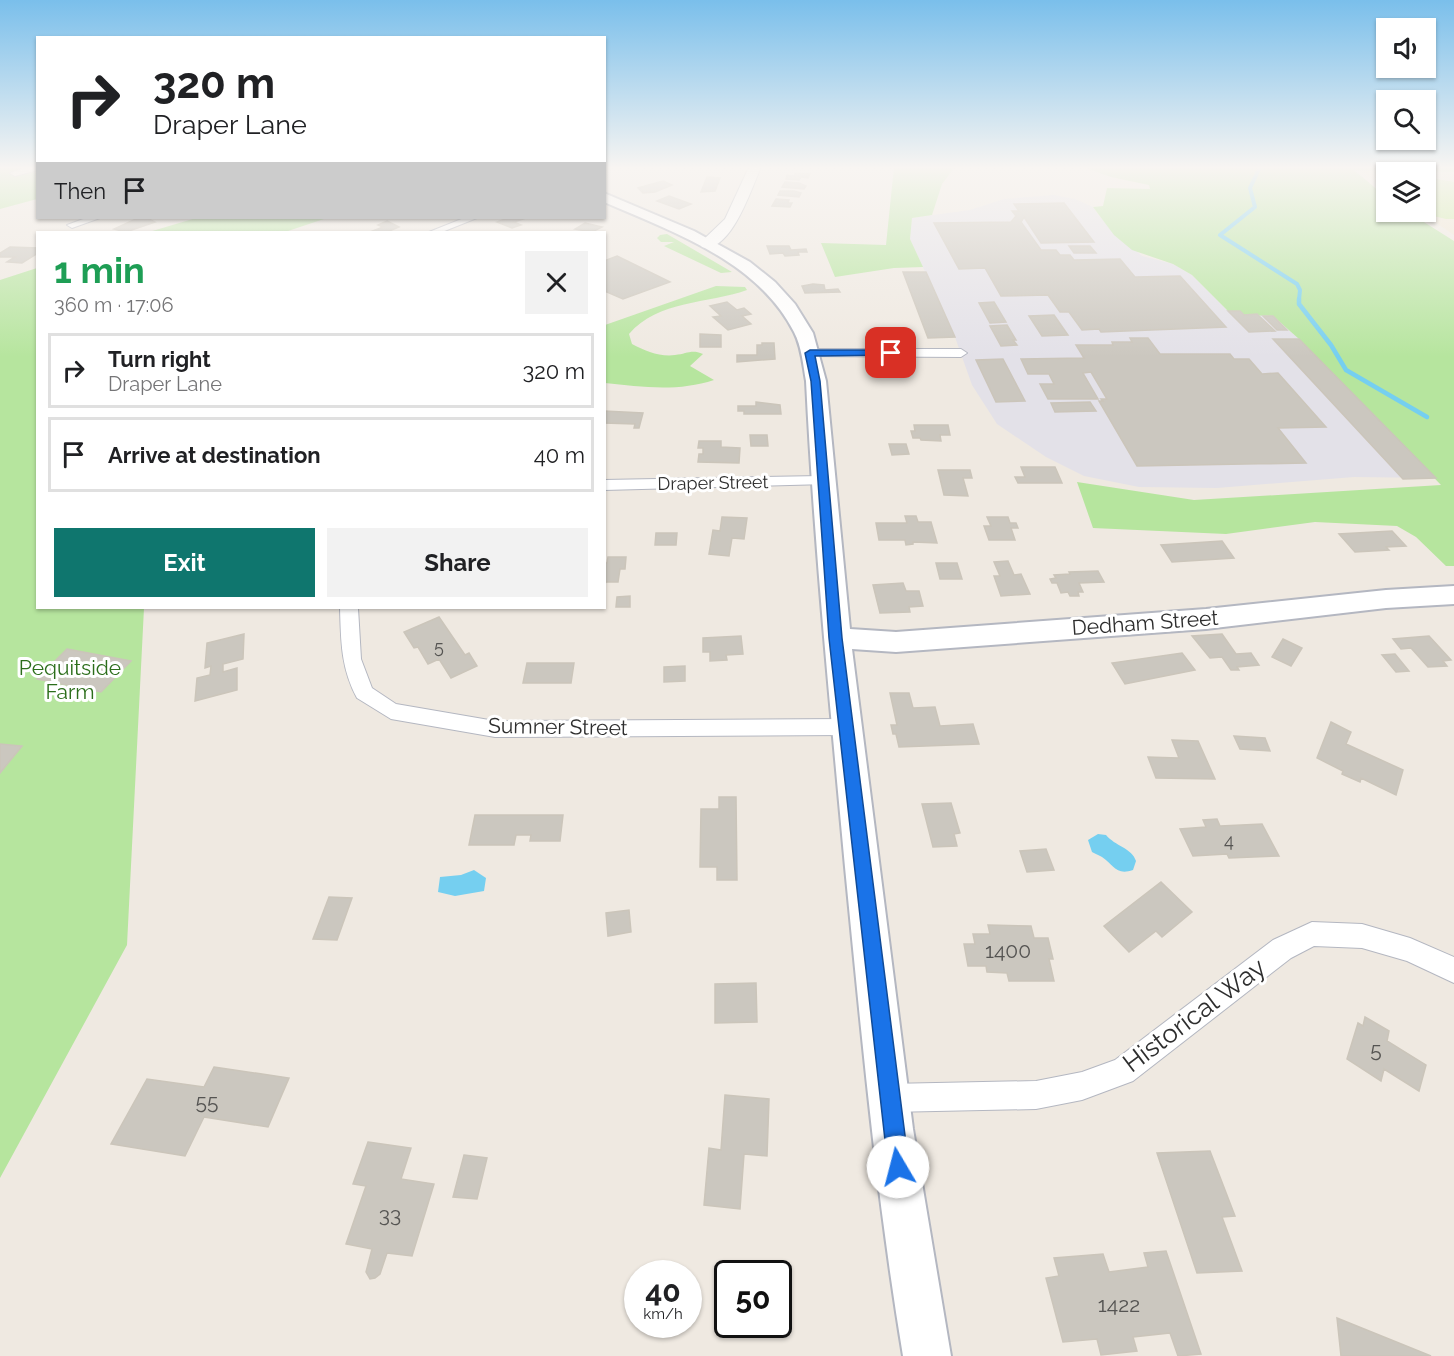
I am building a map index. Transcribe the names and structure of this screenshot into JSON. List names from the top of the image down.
{
  "streets": {
    "main road": ["Dedham Street"],
    "street": ["Draper Street", "Sumner Street", "Historical Way"]
  },
  "parks": ["Pequitside Farm"],
  "house_numbers": [
    "5",
    "4",
    "1400",
    "5",
    "55",
    "33",
    "1422"
  ],
  "page": {
    "turn": ["320 m", "Draper Lane"],
    "then": "Then",
    "heading": ["1 min", "360 m · 17:06"],
    "list": [
      {
        "name": "Turn right",
        "note": "Draper Lane",
        "value": "320 m"
      },
      {
        "name": "Arrive at destination",
        "value": "40 m"
      }
    ],
    "buttons": ["Exit", "Share"],
    "speed": "40 km/h",
    "limit": "50"
  }
}
